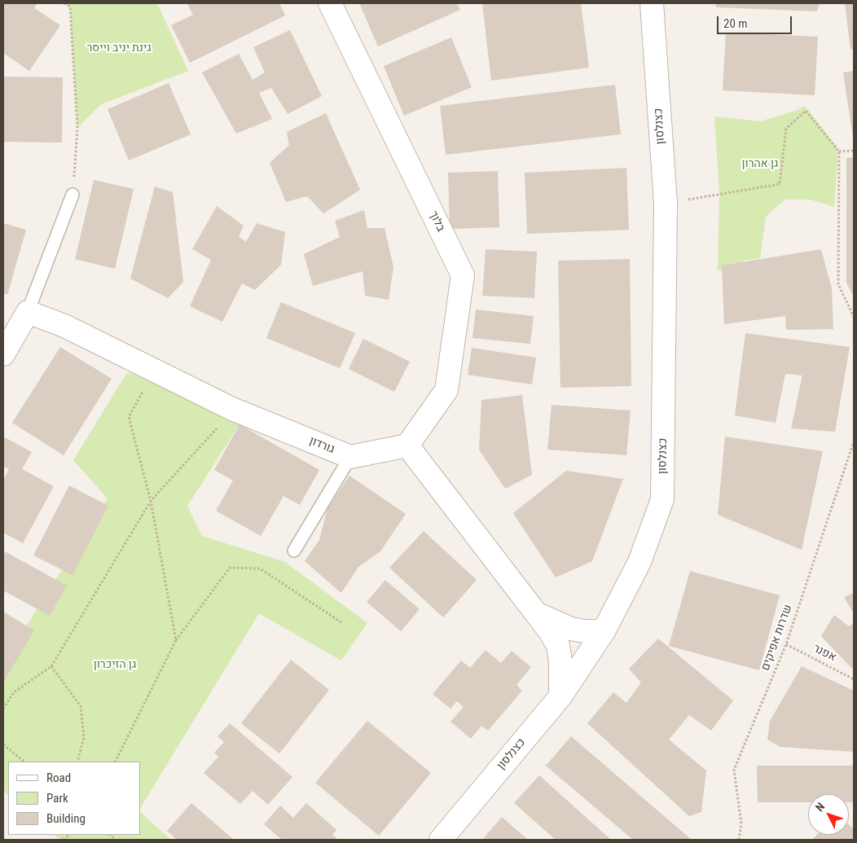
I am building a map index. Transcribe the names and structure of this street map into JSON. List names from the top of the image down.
{
  "streets": {
    "street": ["כצנלסון", "בלוך", "גורדון"],
    "path": ["שדרות אפיקים", "אפנר"]
  },
  "crossings": [
    ["שדרות אפיקים", "אפנר"]
  ],
  "parks": ["גינת יניב וייסר", "גן אהרון", "גן הזיכרון"],
  "legend": ["Road", "Park", "Building"],
  "scale_bar": "20 m",
  "north": "top left"
}
